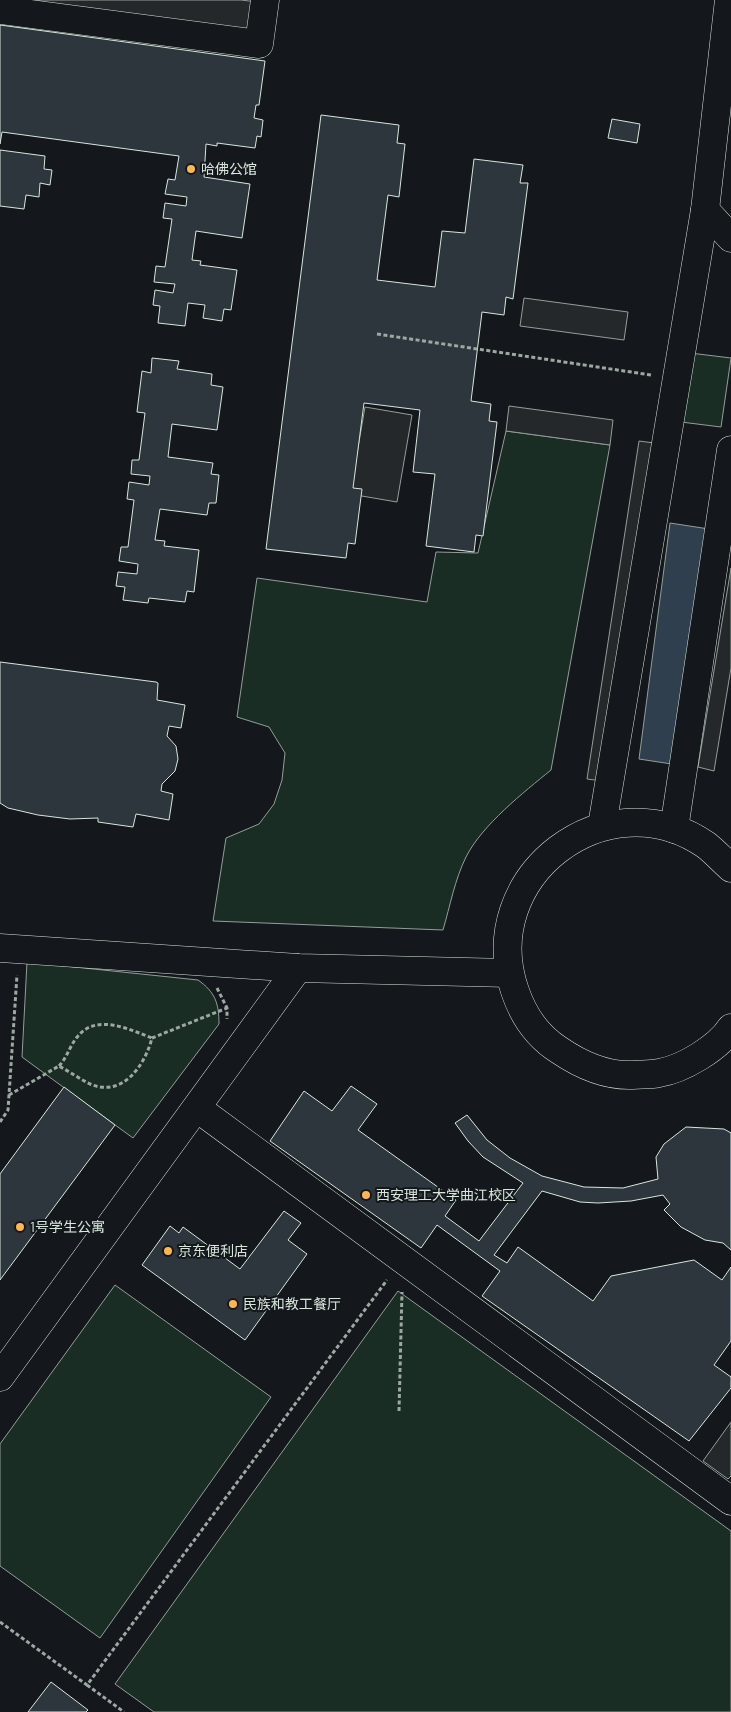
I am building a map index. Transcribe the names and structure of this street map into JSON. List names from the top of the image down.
{
  "places": [
    "哈佛公馆",
    "西安理工大学曲江校区",
    "1号学生公寓",
    "京东便利店",
    "民族和教工餐厅"
  ]
}
